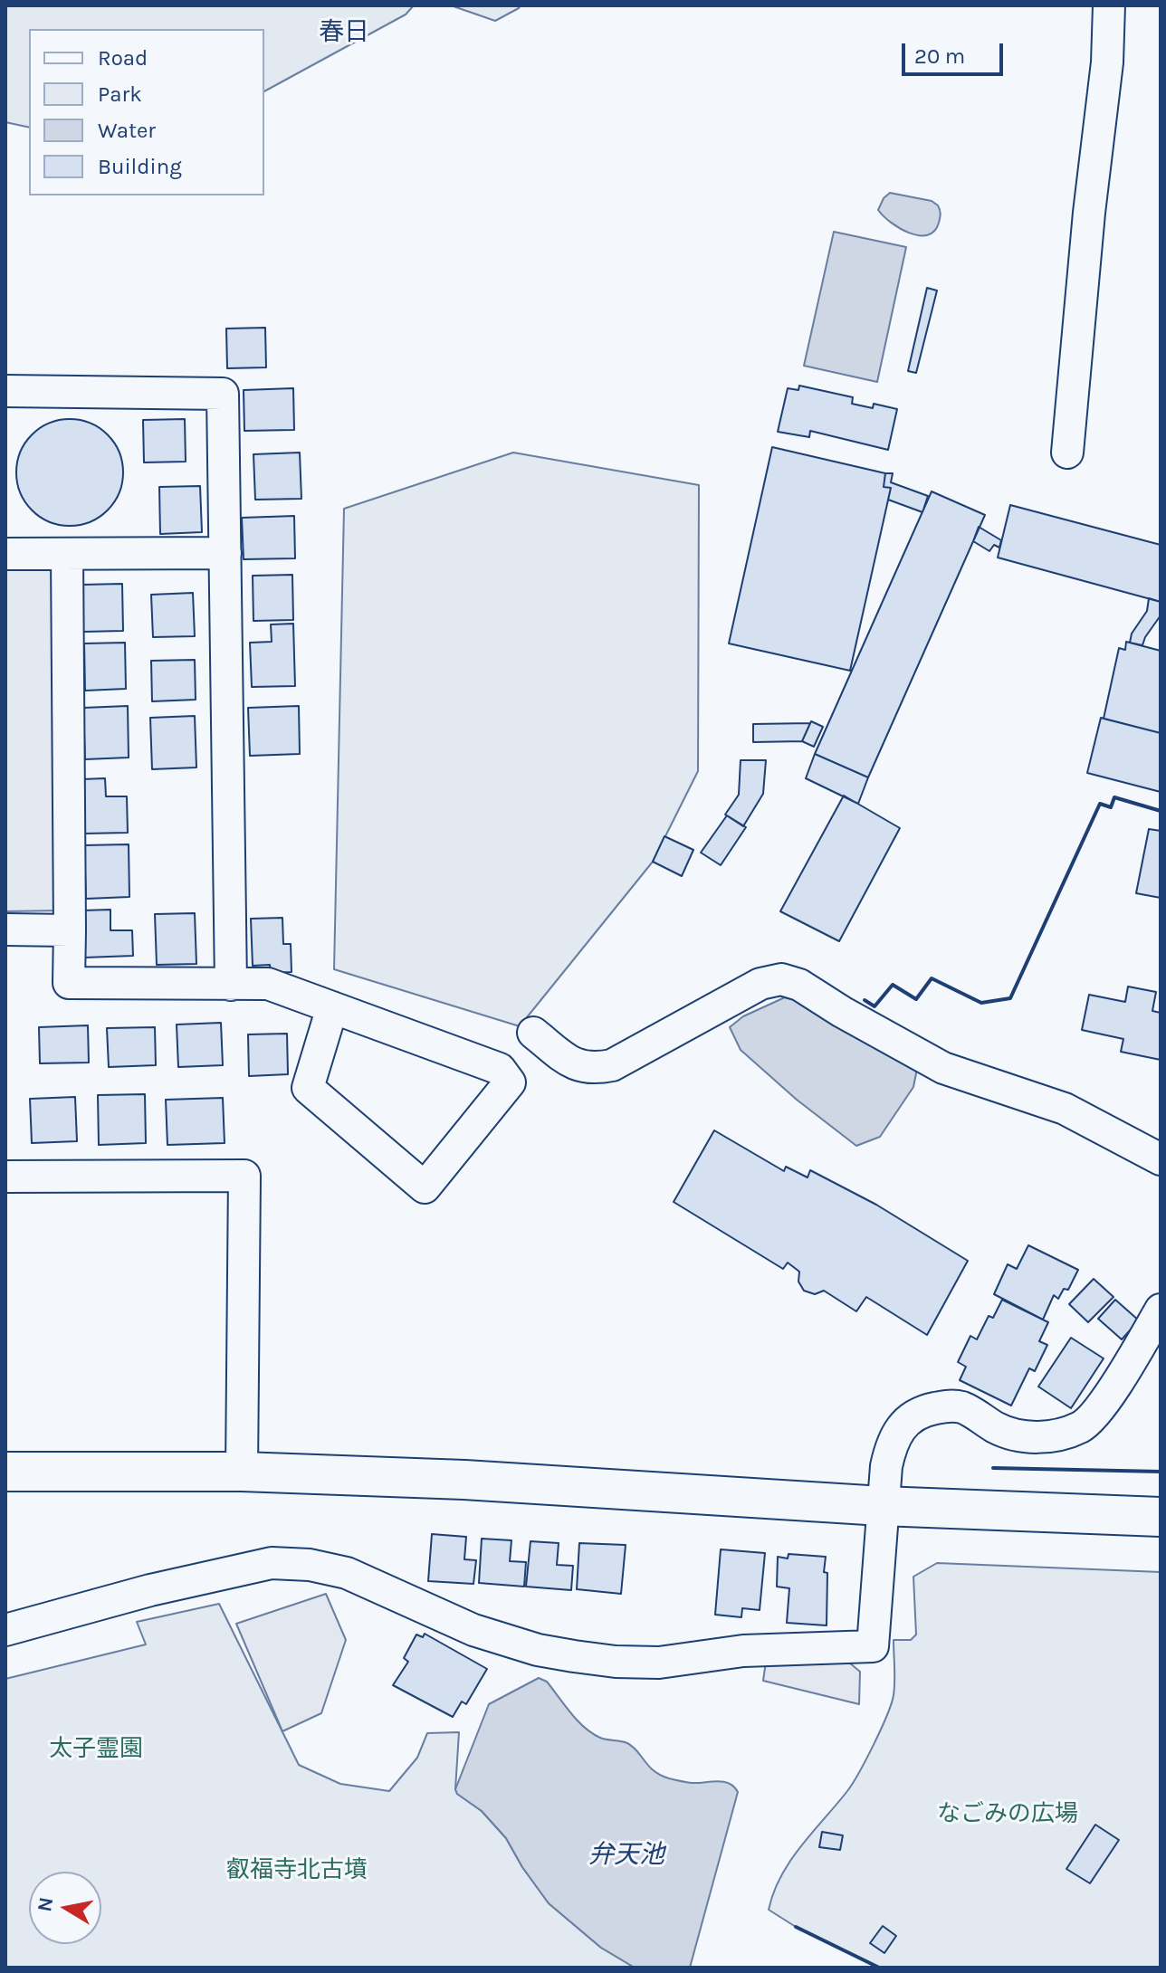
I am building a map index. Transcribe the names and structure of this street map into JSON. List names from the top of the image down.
{
  "districts": ["春日"],
  "water": ["弁天池"],
  "parks": ["太子霊園", "なごみの広場", "叡福寺北古墳"],
  "legend": [
    "Road",
    "Park",
    "Water",
    "Building"
  ],
  "scale_bar": "20 m",
  "north": "left"
}
